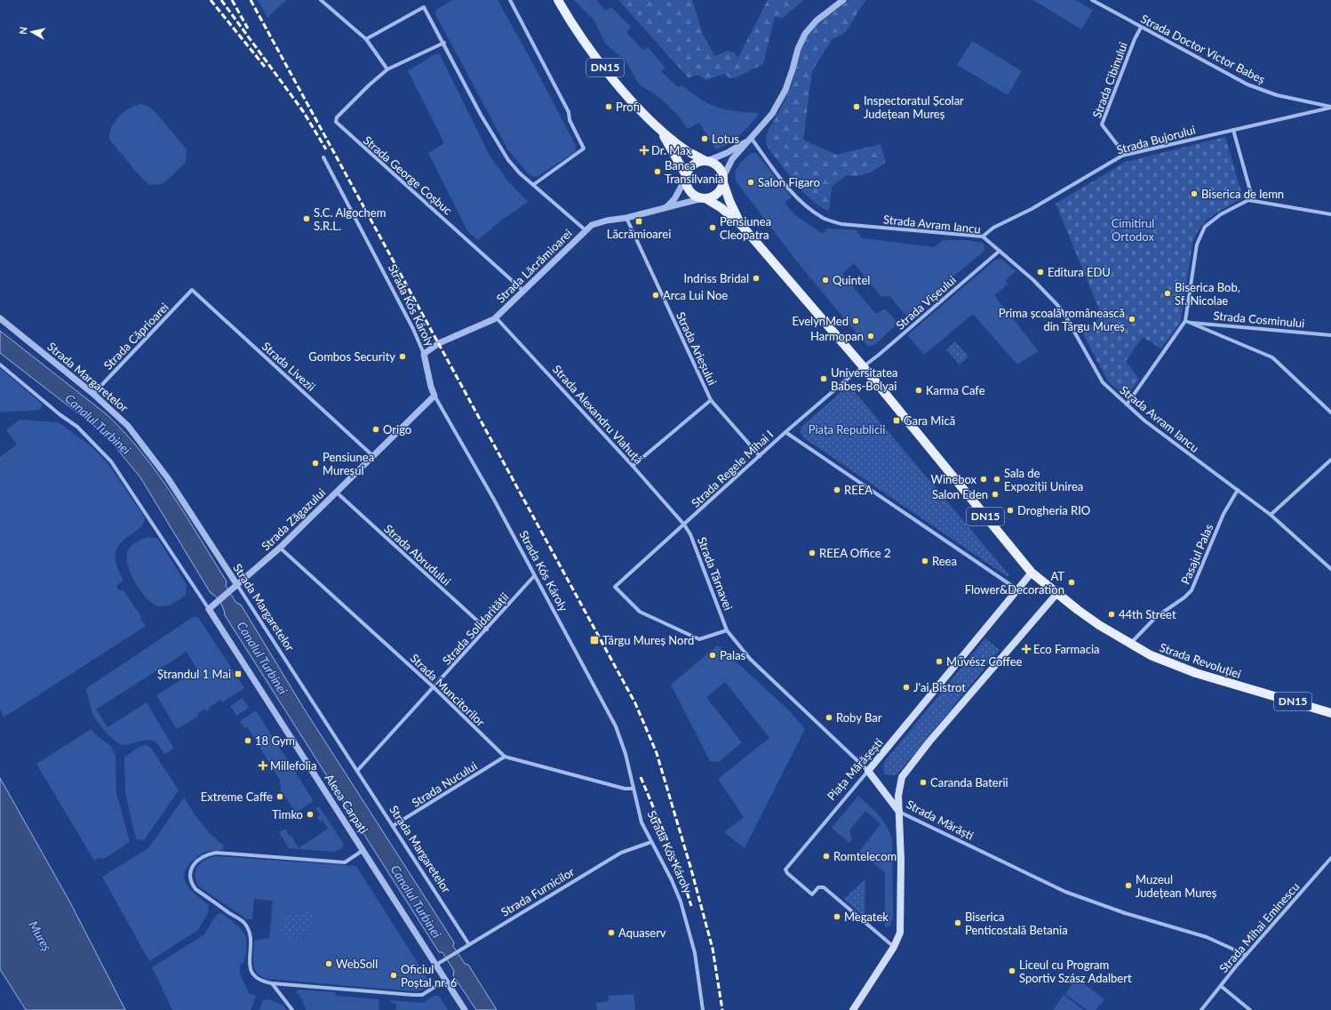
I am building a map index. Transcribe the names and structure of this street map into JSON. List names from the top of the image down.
{
  "streets": {
    "main road": [
      "DN15",
      "Strada Revoluției",
      "Piața Mărășești",
      "Strada Mărăști"
    ],
    "street": [
      "Strada Doctor Victor Babeș",
      "Strada Cibinului",
      "Strada Bujorului",
      "Strada George Coșbuc",
      "Strada Avram Iancu",
      "Strada Lăcrămioarei",
      "Strada Vișeului",
      "Strada Kós Károly",
      "Strada Cosminului",
      "Strada Căprioarei",
      "Strada Arieșului",
      "Strada Livezii",
      "Strada Margaretelor",
      "Strada Alexandru Vlahuță",
      "Strada Regele Mihai I",
      "Strada Zăgazului",
      "Pasajul Palas",
      "Strada Abrudului",
      "Strada Târnavei",
      "Strada Solidarității",
      "Strada Muncitorilor",
      "Strada Nucului",
      "Aleea Carpați",
      "Strada Furnicilor",
      "Strada Mihai Eminescu"
    ]
  },
  "crossings": [
    ["Strada Doctor Victor Babeș", "Strada Cibinului"],
    ["Strada Doctor Victor Babeș", "Strada Bujorului"],
    ["DN15", "Strada Lăcrămioarei"],
    ["DN15", "Strada Vișeului"],
    ["DN15", "Strada Regele Mihai I"],
    ["DN15", "Strada Revoluției"],
    ["DN15", "Piața Mărășești"],
    ["Strada Cibinului", "Strada Bujorului"],
    ["Strada Bujorului", "Strada Avram Iancu"],
    ["Strada George Coșbuc", "Strada Lăcrămioarei"],
    ["Strada Avram Iancu", "Strada Vișeului"],
    ["Strada Avram Iancu", "Pasajul Palas"],
    ["Strada Lăcrămioarei", "Strada Kós Károly"],
    ["Strada Lăcrămioarei", "Strada Arieșului"],
    ["Strada Lăcrămioarei", "Strada Alexandru Vlahuță"],
    ["Strada Vișeului", "Strada Regele Mihai I"],
    ["Strada Kós Károly", "Strada Zăgazului"],
    ["Strada Kós Károly", "Strada Solidarității"],
    ["Strada Kós Károly", "Strada Furnicilor"],
    ["Strada Căprioarei", "Strada Livezii"],
    ["Strada Căprioarei", "Strada Margaretelor"],
    ["Strada Arieșului", "Strada Regele Mihai I"],
    ["Strada Livezii", "Strada Zăgazului"],
    ["Strada Margaretelor", "Strada Zăgazului"],
    ["Strada Margaretelor", "Strada Solidarității"],
    ["Strada Margaretelor", "Strada Nucului"],
    ["Strada Margaretelor", "Strada Furnicilor"],
    ["Strada Alexandru Vlahuță", "Strada Regele Mihai I"],
    ["Strada Alexandru Vlahuță", "Strada Târnavei"],
    ["Strada Regele Mihai I", "Strada Târnavei"],
    ["Strada Regele Mihai I", "Strada Mărăști"],
    ["Strada Zăgazului", "Strada Abrudului"],
    ["Strada Zăgazului", "Strada Muncitorilor"],
    ["Strada Zăgazului", "Aleea Carpați"],
    ["Pasajul Palas", "Strada Revoluției"],
    ["Strada Abrudului", "Strada Solidarității"],
    ["Strada Târnavei", "Strada Mărăști"],
    ["Strada Solidarității", "Strada Muncitorilor"],
    ["Strada Muncitorilor", "Strada Nucului"],
    ["Piața Mărășești", "Strada Mărăști"],
    ["Aleea Carpați", "Strada Furnicilor"],
    ["Strada Mărăști", "Strada Mihai Eminescu"]
  ],
  "water": ["Canalul Turbinei", "Mureș"],
  "parks": ["Cimitirul Ortodox", "Piața Republicii"],
  "places": {
    "other": [
      "Profi",
      "Inspectoratul Școlar Județean Mureș",
      "Lotus",
      "Banca Transilvania",
      "Salon Figaro",
      "Biserica de lemn",
      "S.C. Algochem S.R.L.",
      "Pensiunea Cleopatra",
      "Editura EDU",
      "Indriss Bridal",
      "Quintel",
      "Biserica Bob, Sf. Nicolae",
      "Arca Lui Noe",
      "Prima școală românească din Târgu Mureș",
      "EvelynMed",
      "Harmopan",
      "Gombos Security",
      "Universitatea Babeș-Bolyai",
      "Karma Cafe",
      "Origo",
      "Pensiunea Mureșul",
      "Winebox",
      "Sala de Expoziții Unirea",
      "REEA",
      "Salon Eden",
      "Drogheria RIO",
      "REEA Office 2",
      "Reea",
      "AT Flower&Decoration",
      "44th Street",
      "Palas",
      "Művész Coffee",
      "J'ai Bistrot",
      "Roby Bar",
      "18 Gym",
      "Caranda Baterii",
      "Extreme Caffe",
      "Timko",
      "Romtelecom",
      "Muzeul Județean Mureș",
      "Megatek",
      "Biserica Penticostală Betania",
      "Aquaserv",
      "WebSoll",
      "Liceul cu Program Sportiv Szász Adalbert",
      "Oficiul Poștal nr. 6"
    ],
    "health": ["Dr. Max", "Eco Farmacia", "Millefolia"],
    "transit": [
      "Lăcrămioarei",
      "Gara Mică",
      "Târgu Mureș Nord",
      "Ștrandul 1 Mai"
    ]
  },
  "north": "left"
}
